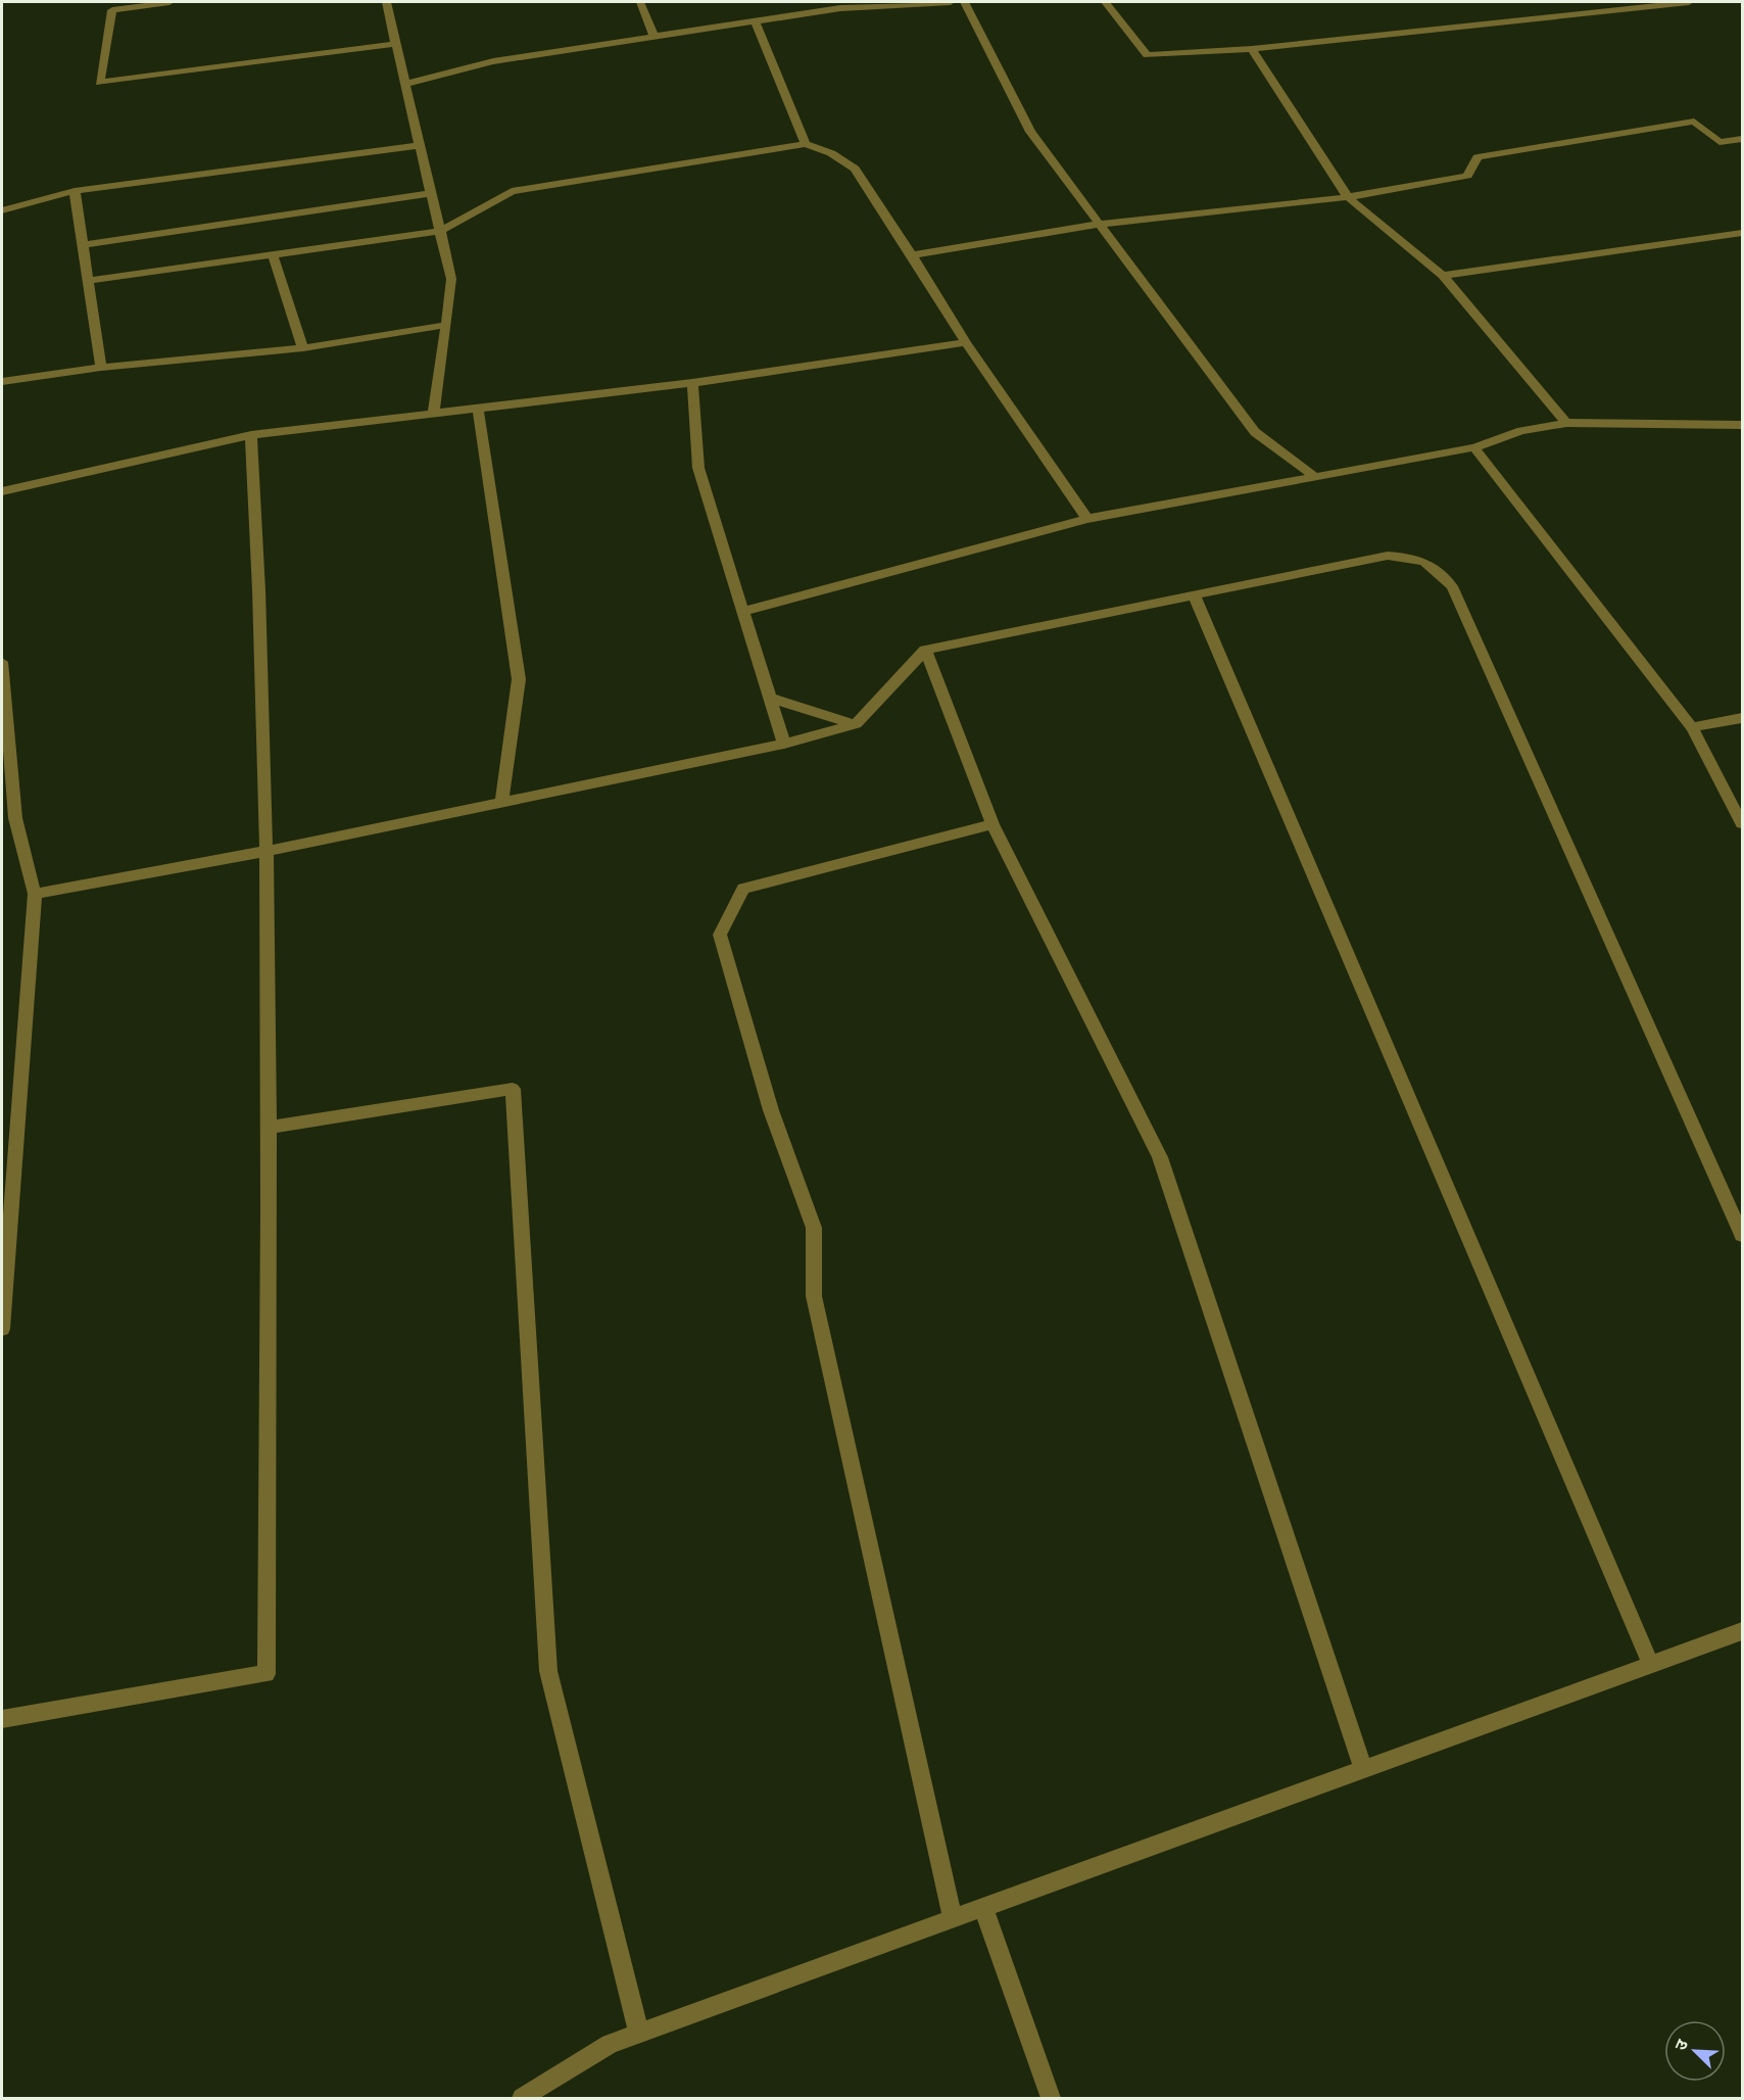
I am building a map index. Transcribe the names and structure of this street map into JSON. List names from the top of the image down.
{
  "north": "top left"
}
